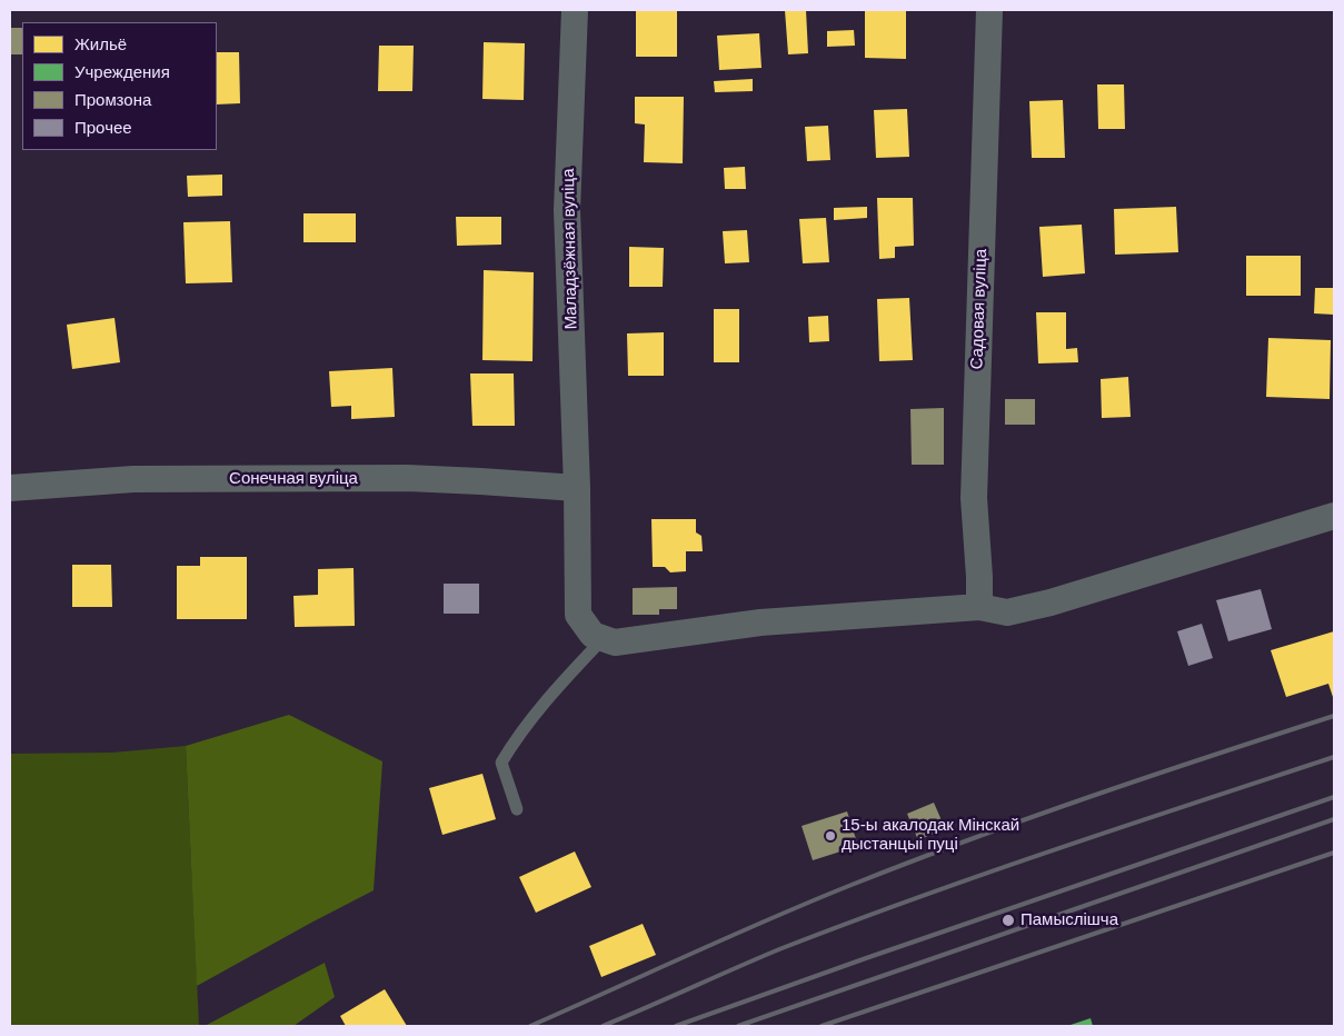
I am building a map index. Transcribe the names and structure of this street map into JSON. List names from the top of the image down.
{
  "streets": {
    "street": ["Маладзёжная вуліца", "Садовая вуліца", "Сонечная вуліца"]
  },
  "crossings": [
    ["Маладзёжная вуліца", "Сонечная вуліца"]
  ],
  "places": ["15-ы акалодак Мінскай дыстанцыі пуці", "Памыслішча"],
  "legend": [
    "Жильё",
    "Учреждения",
    "Промзона",
    "Прочее"
  ]
}
